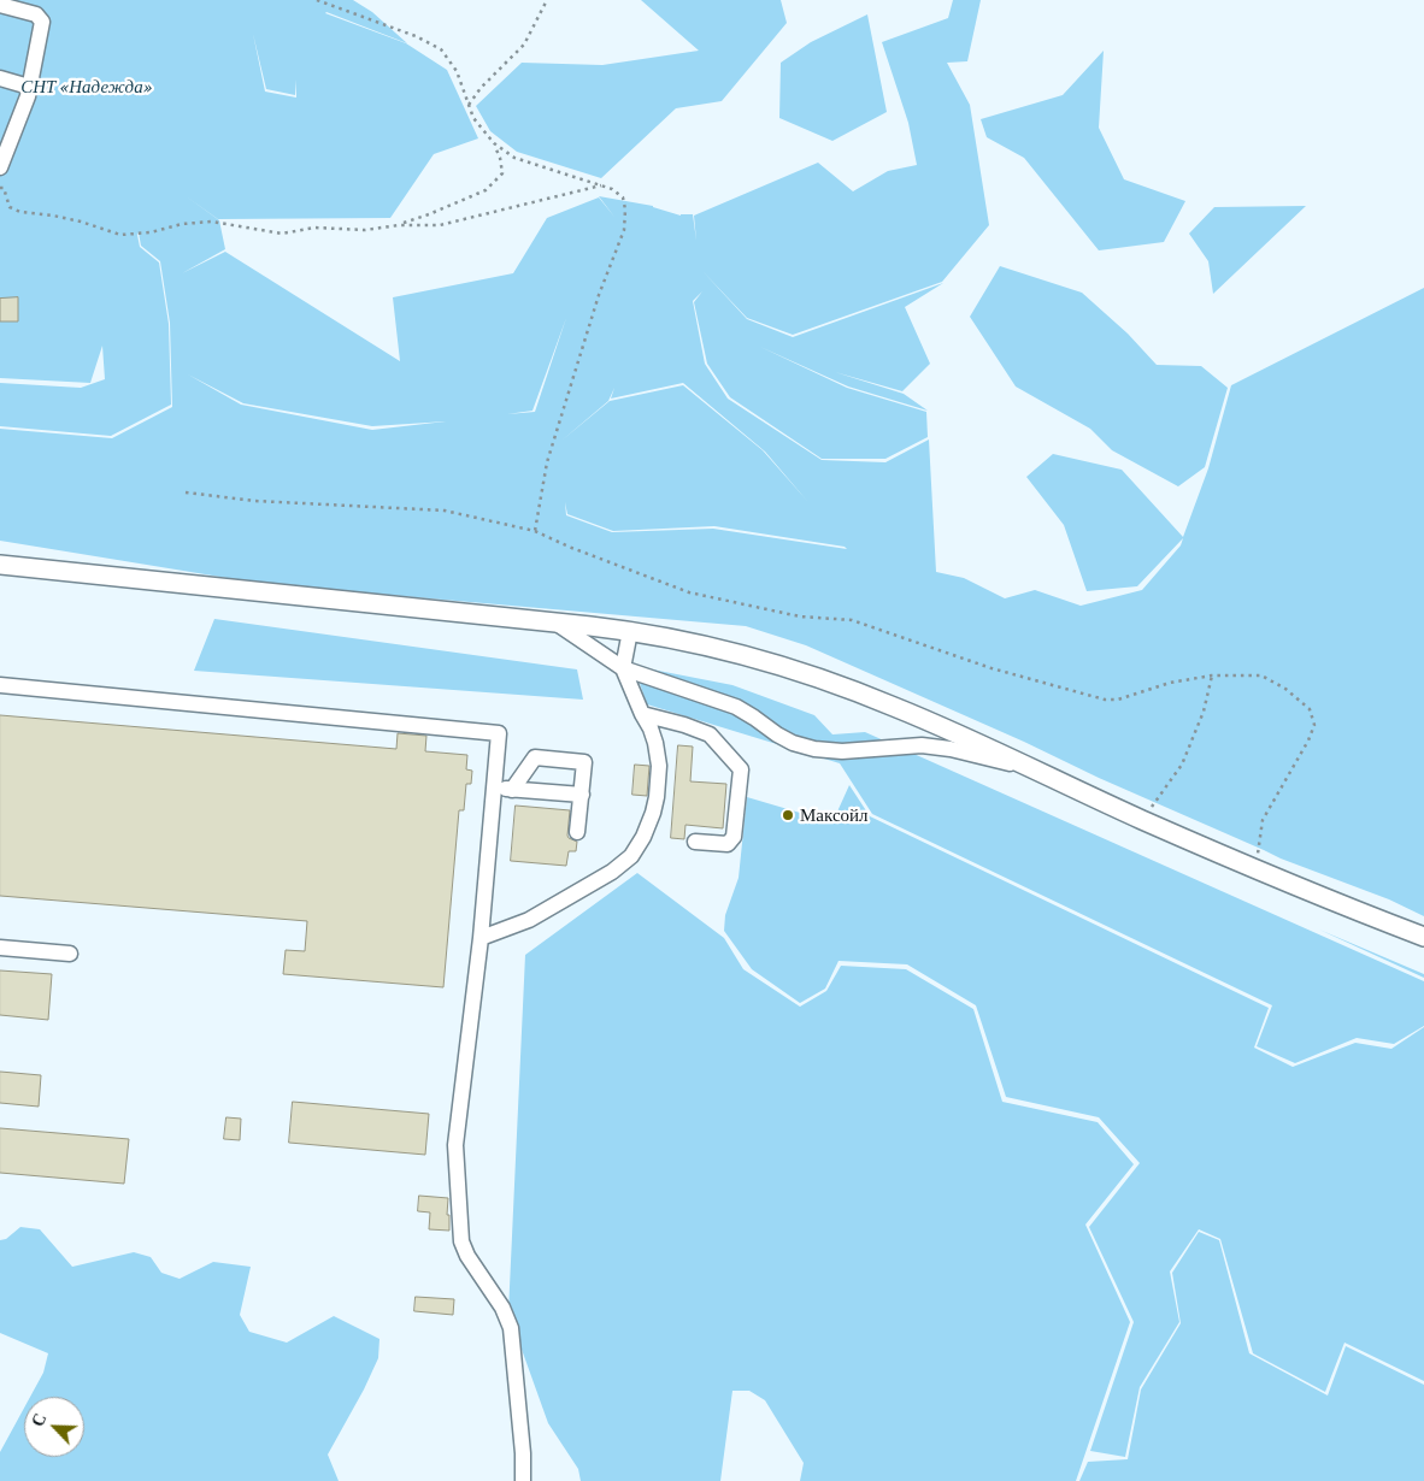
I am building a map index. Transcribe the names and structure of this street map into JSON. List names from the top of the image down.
{
  "parks": ["СНТ «Надежда»"],
  "places": ["Максойл"],
  "north": "top left"
}
